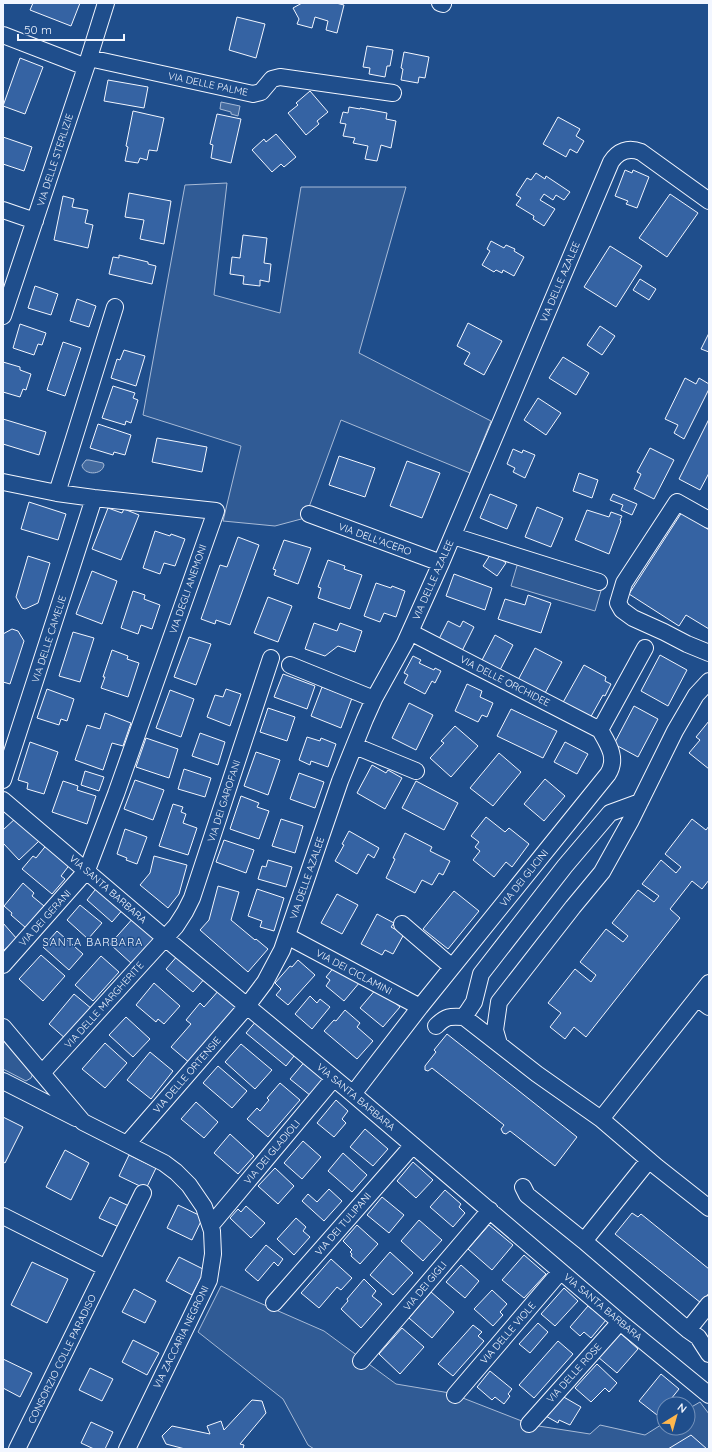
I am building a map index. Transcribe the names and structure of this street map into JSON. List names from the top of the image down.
{
  "streets": {
    "street": [
      "VIA DELLE PALME",
      "VIA DELLE STERLIZIE",
      "VIA DELLE AZALEE",
      "VIA DELL'ACERO",
      "VIA DEGLI ANEMONI",
      "VIA DELLE CAMELIE",
      "VIA DELLE ORCHIDEE",
      "VIA DEI GAROFANI",
      "VIA DEI GLICINI",
      "VIA SANTA BARBARA",
      "VIA DEI GERANI",
      "VIA DEI CICLAMINI",
      "VIA DELLE MARGHERITE",
      "VIA DELLE ORTENSIE",
      "VIA DEI GLADIOLI",
      "VIA DEI TULIPANI",
      "VIA DEI GIGLI",
      "VIA DELLE VIOLE",
      "VIA ZACCARIA NEGRONI",
      "CONSORZIO COLLE PARADISO",
      "VIA DELLE ROSE"
    ]
  },
  "crossings": [
    ["VIA DELLE PALME", "VIA DELLE STERLIZIE"],
    ["VIA DELLE AZALEE", "VIA DELL'ACERO"],
    ["VIA DELLE AZALEE", "VIA DELLE ORCHIDEE"],
    ["VIA DELLE AZALEE", "VIA SANTA BARBARA"],
    ["VIA DELLE AZALEE", "VIA DEI CICLAMINI"],
    ["VIA DELLE AZALEE", "VIA DELLE ORTENSIE"],
    ["VIA DEGLI ANEMONI", "VIA DELLE CAMELIE"],
    ["VIA DEGLI ANEMONI", "VIA SANTA BARBARA"],
    ["VIA DEGLI ANEMONI", "VIA DEI GERANI"],
    ["VIA DELLE ORCHIDEE", "VIA DEI GLICINI"],
    ["VIA DEI GAROFANI", "VIA SANTA BARBARA"],
    ["VIA DEI GAROFANI", "VIA DELLE MARGHERITE"],
    ["VIA DEI GLICINI", "VIA SANTA BARBARA"],
    ["VIA DEI GLICINI", "VIA DEI CICLAMINI"],
    ["VIA SANTA BARBARA", "VIA DEI GERANI"],
    ["VIA SANTA BARBARA", "VIA DELLE MARGHERITE"],
    ["VIA SANTA BARBARA", "VIA DELLE ORTENSIE"],
    ["VIA SANTA BARBARA", "VIA DEI GLADIOLI"],
    ["VIA SANTA BARBARA", "VIA DEI TULIPANI"],
    ["VIA SANTA BARBARA", "VIA DEI GIGLI"],
    ["VIA SANTA BARBARA", "VIA DELLE VIOLE"],
    ["VIA SANTA BARBARA", "VIA DELLE ROSE"],
    ["VIA DELLE MARGHERITE", "VIA ZACCARIA NEGRONI"],
    ["VIA DELLE ORTENSIE", "VIA ZACCARIA NEGRONI"],
    ["VIA DEI GLADIOLI", "VIA ZACCARIA NEGRONI"]
  ],
  "districts": ["SANTA BARBARA"],
  "scale_bar": "50 m",
  "north": "top right"
}
